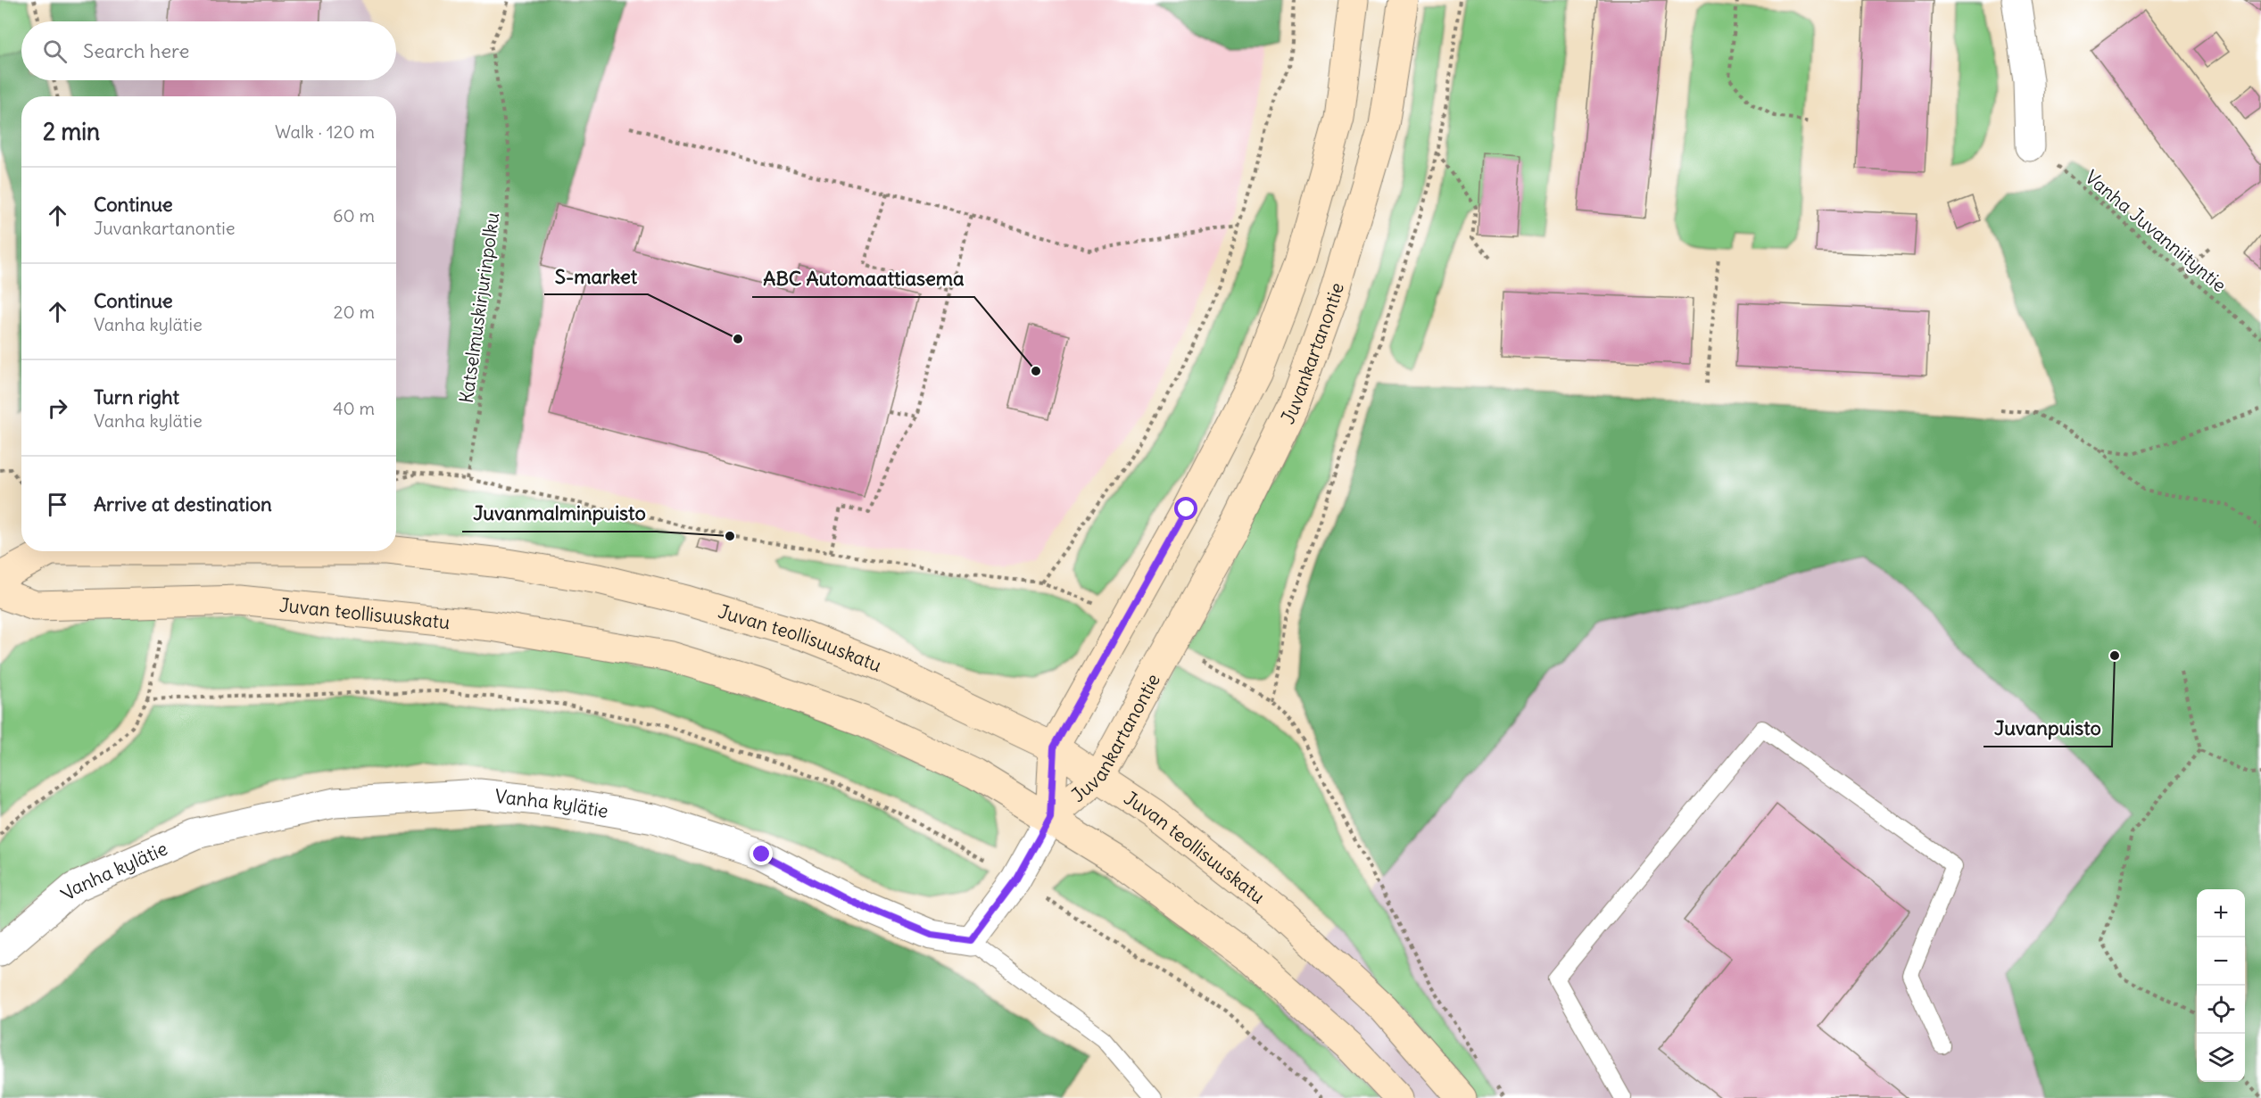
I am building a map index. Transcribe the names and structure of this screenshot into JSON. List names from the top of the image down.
{
  "streets": {
    "main road": ["Juvankartanontie", "Juvan teollisuuskatu"],
    "street": ["Vanha kylätie"],
    "path": ["Vanha Juvanniityntie", "Katselmuskirjurinpolku"]
  },
  "crossings": [
    ["Juvankartanontie", "Juvan teollisuuskatu"]
  ],
  "places": [
    "S-market",
    "ABC Automaattiasema",
    "Juvanmalminpuisto",
    "Juvanpuisto"
  ],
  "page": {
    "search": "Search here",
    "heading": ["2 min", "Walk · 120 m"],
    "list": [
      ["Continue", "Juvankartanontie", "60 m"],
      ["Continue", "Vanha kylätie", "20 m"],
      ["Turn right", "Vanha kylätie", "40 m"],
      "Arrive at destination"
    ],
    "map_buttons": ["+", "−"]
  }
}
